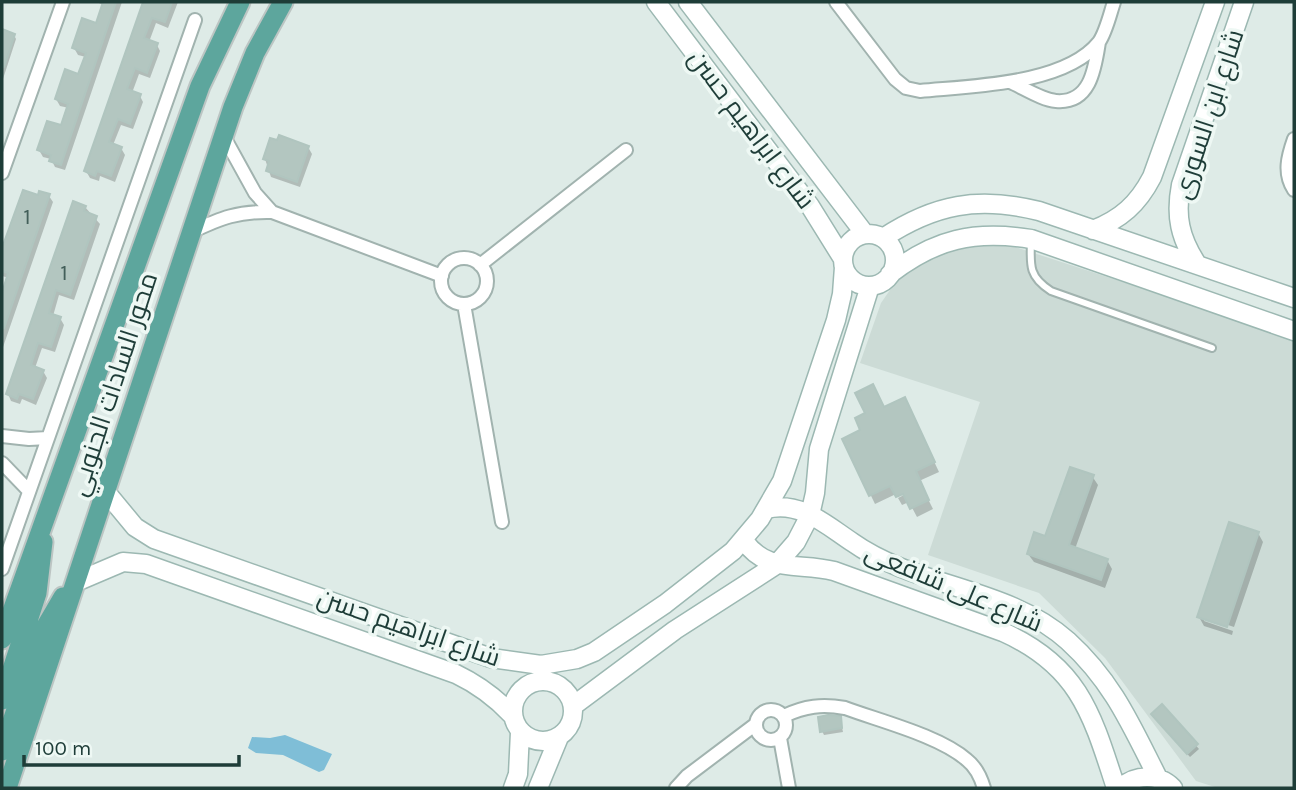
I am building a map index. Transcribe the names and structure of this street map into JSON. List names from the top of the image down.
{
  "streets": {
    "main road": ["محور السادات الجنوبي"],
    "street": ["شارع ابن السورى", "شارع ابراهيم حسن", "شارع على شافعى"]
  },
  "crossings": [
    ["شارع ابراهيم حسن", "محور السادات الجنوبي"],
    ["شارع ابراهيم حسن", "شارع على شافعى"]
  ],
  "house_numbers": ["1", "1"],
  "scale_bar": "100 m"
}
